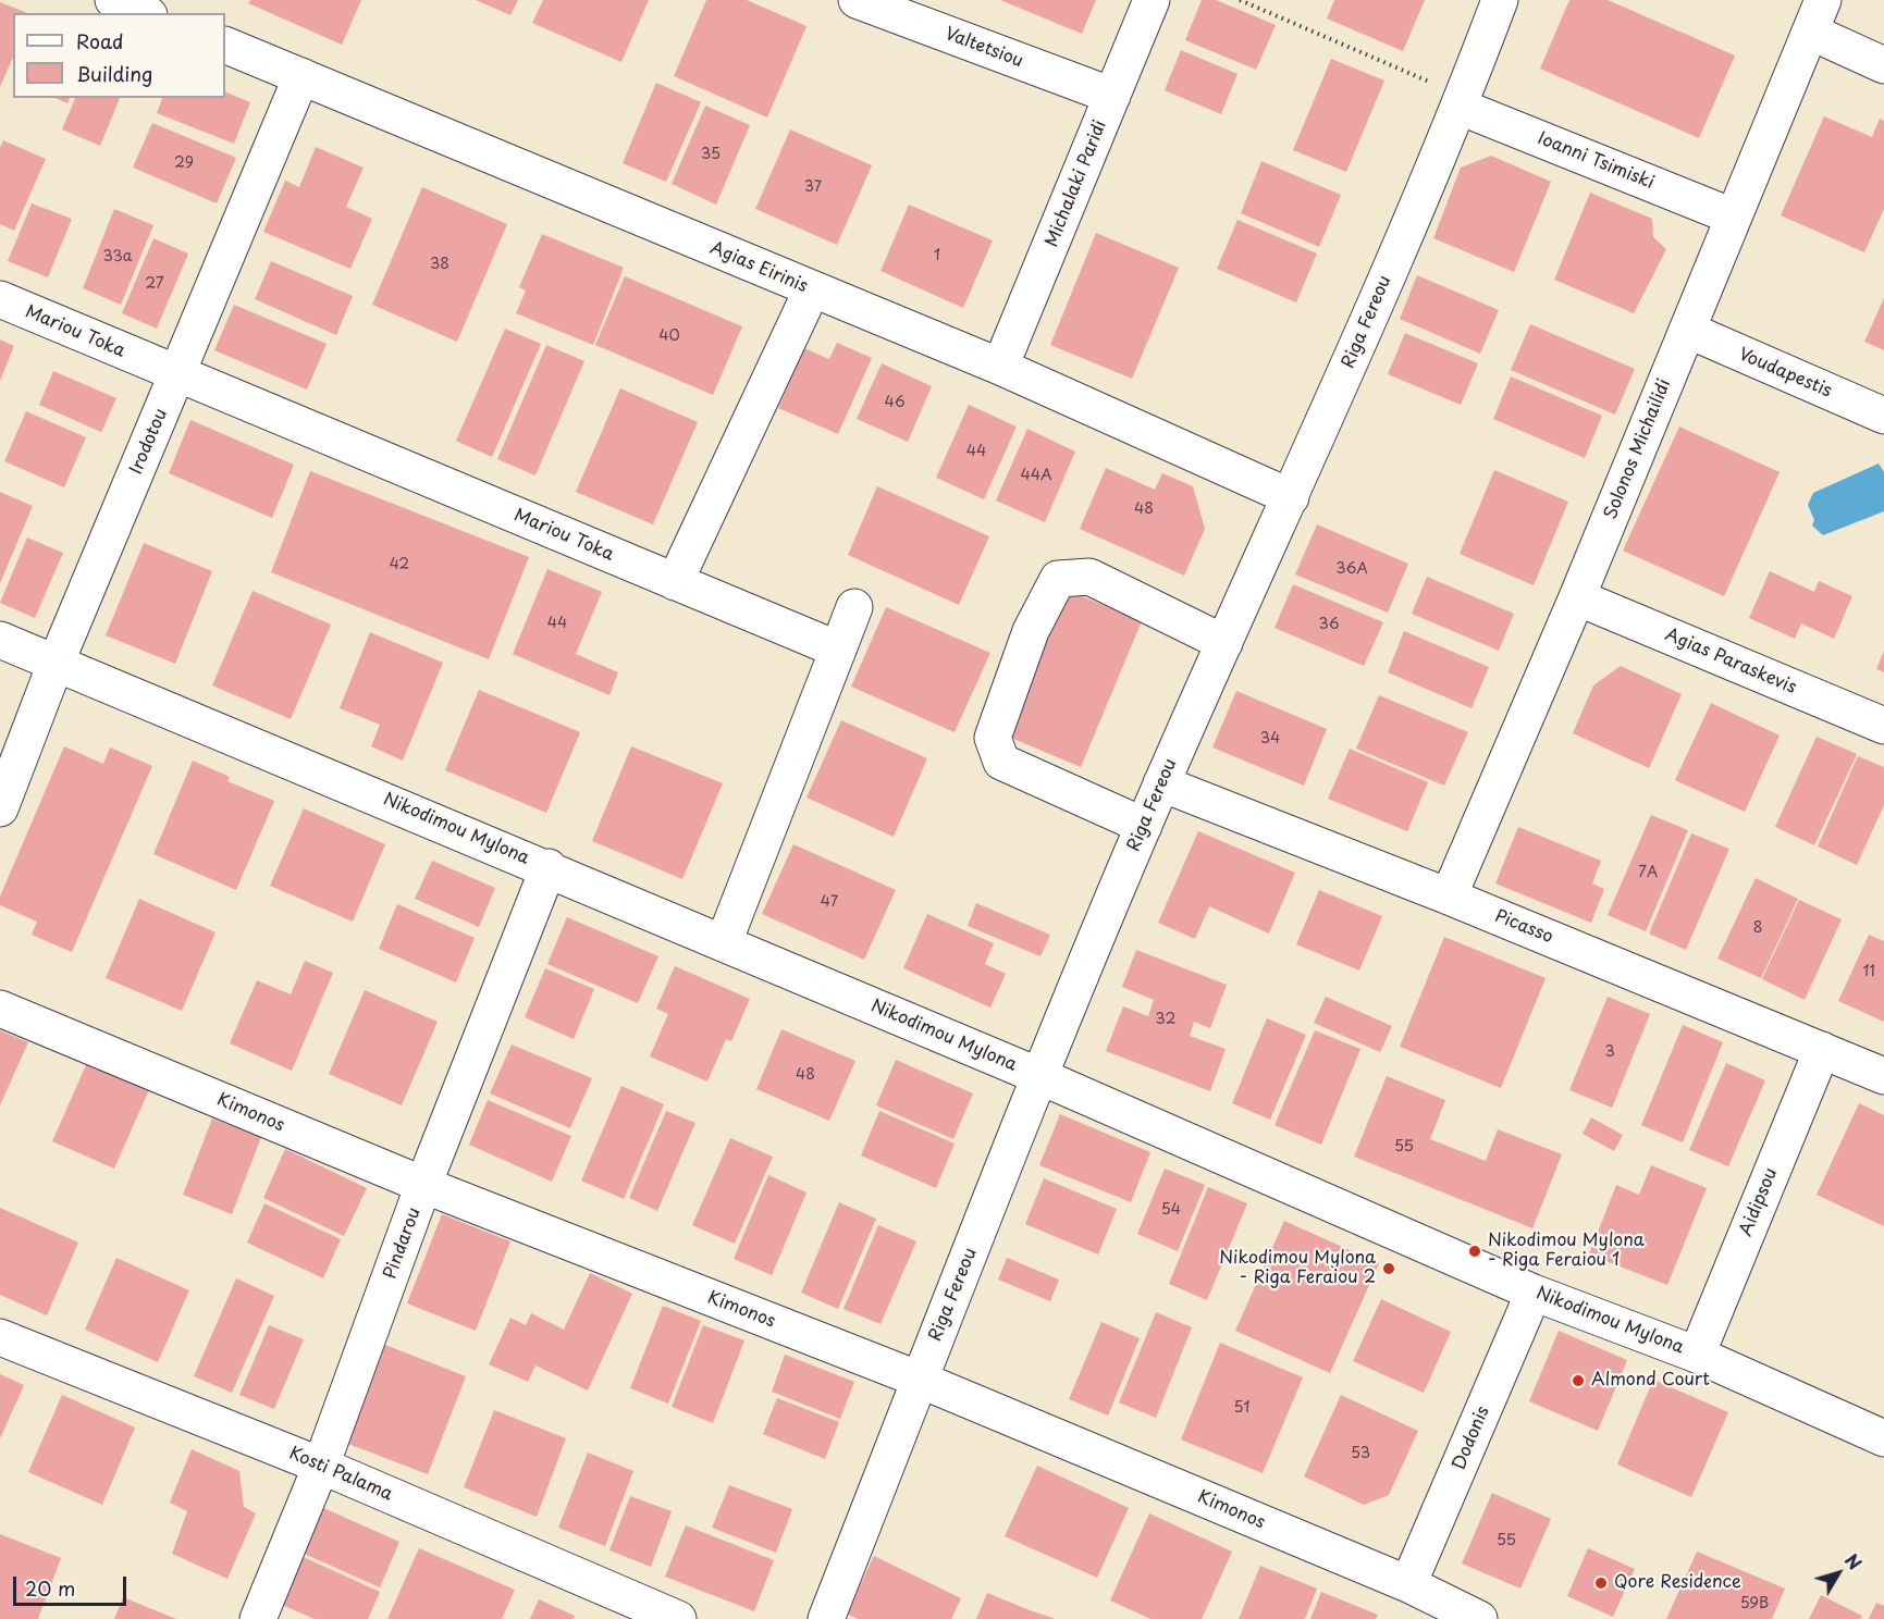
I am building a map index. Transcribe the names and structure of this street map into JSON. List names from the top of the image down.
{
  "streets": {
    "street": [
      "Valtetsiou",
      "Ioanni Tsimiski",
      "Michalaki Paridi",
      "Agias Eirinis",
      "Riga Fereou",
      "Mariou Toka",
      "Voudapestis",
      "Irodotou",
      "Solonos Michailidi",
      "Agias Paraskevis",
      "Nikodimou Mylona",
      "Picasso",
      "Kimonos",
      "Aidipsou",
      "Pindarou",
      "Dodonis",
      "Kosti Palama"
    ]
  },
  "crossings": [
    ["Valtetsiou", "Michalaki Paridi"],
    ["Ioanni Tsimiski", "Riga Fereou"],
    ["Ioanni Tsimiski", "Solonos Michailidi"],
    ["Michalaki Paridi", "Agias Eirinis"],
    ["Agias Eirinis", "Riga Fereou"],
    ["Agias Eirinis", "Irodotou"],
    ["Riga Fereou", "Nikodimou Mylona"],
    ["Riga Fereou", "Picasso"],
    ["Riga Fereou", "Kimonos"],
    ["Mariou Toka", "Irodotou"],
    ["Voudapestis", "Solonos Michailidi"],
    ["Irodotou", "Nikodimou Mylona"],
    ["Solonos Michailidi", "Agias Paraskevis"],
    ["Solonos Michailidi", "Picasso"],
    ["Nikodimou Mylona", "Aidipsou"],
    ["Nikodimou Mylona", "Pindarou"],
    ["Nikodimou Mylona", "Dodonis"],
    ["Picasso", "Aidipsou"],
    ["Kimonos", "Pindarou"],
    ["Kimonos", "Dodonis"],
    ["Pindarou", "Kosti Palama"]
  ],
  "places": [
    "Nikodimou Mylona - Riga Feraiou 1",
    "Nikodimou Mylona - Riga Feraiou 2",
    "Almond Court",
    "Qore Residence"
  ],
  "house_numbers": [
    "35",
    "29",
    "37",
    "1",
    "33a",
    "38",
    "27",
    "40",
    "46",
    "44",
    "44A",
    "48",
    "42",
    "36A",
    "44",
    "36",
    "34",
    "7A",
    "47",
    "8",
    "11",
    "32",
    "3",
    "48",
    "55",
    "54",
    "51",
    "53",
    "55",
    "59B"
  ],
  "legend": ["Road", "Building"],
  "scale_bar": "20 m",
  "north": "top right"
}
